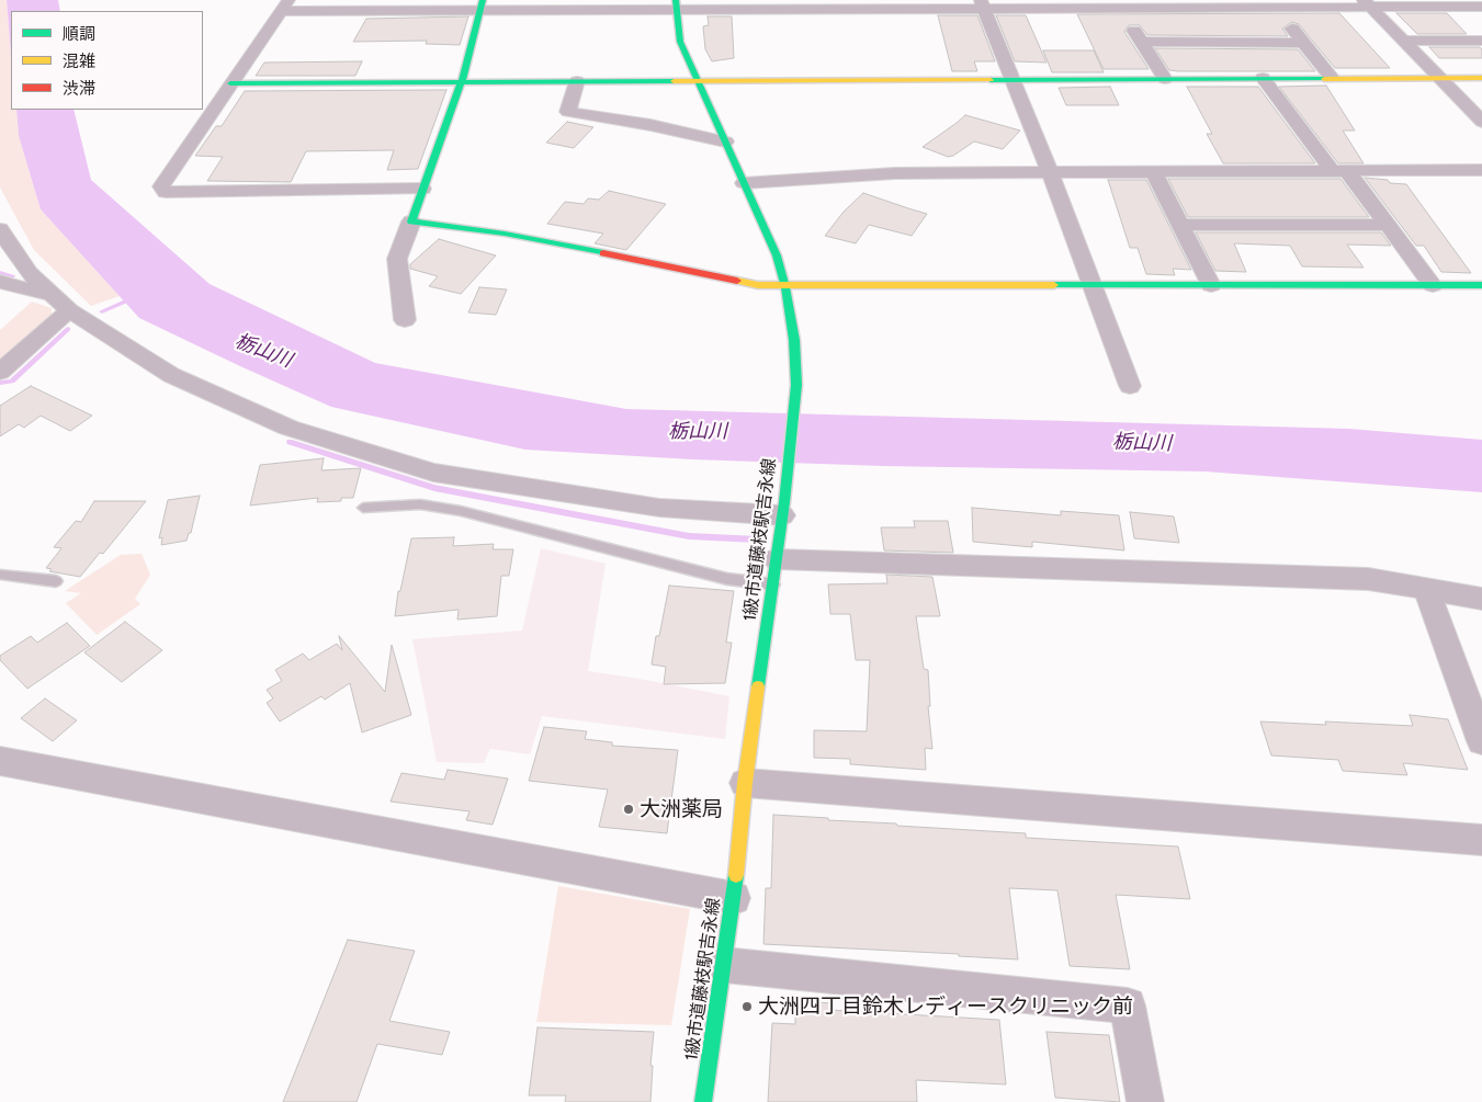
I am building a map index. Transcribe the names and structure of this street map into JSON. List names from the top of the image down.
{
  "streets": {
    "street": ["1級市道藤枝駅吉永線"]
  },
  "water": ["栃山川"],
  "places": ["大洲薬局", "大洲四丁目鈴木レディースクリニック前"],
  "legend": ["順調", "混雑", "渋滞"]
}
